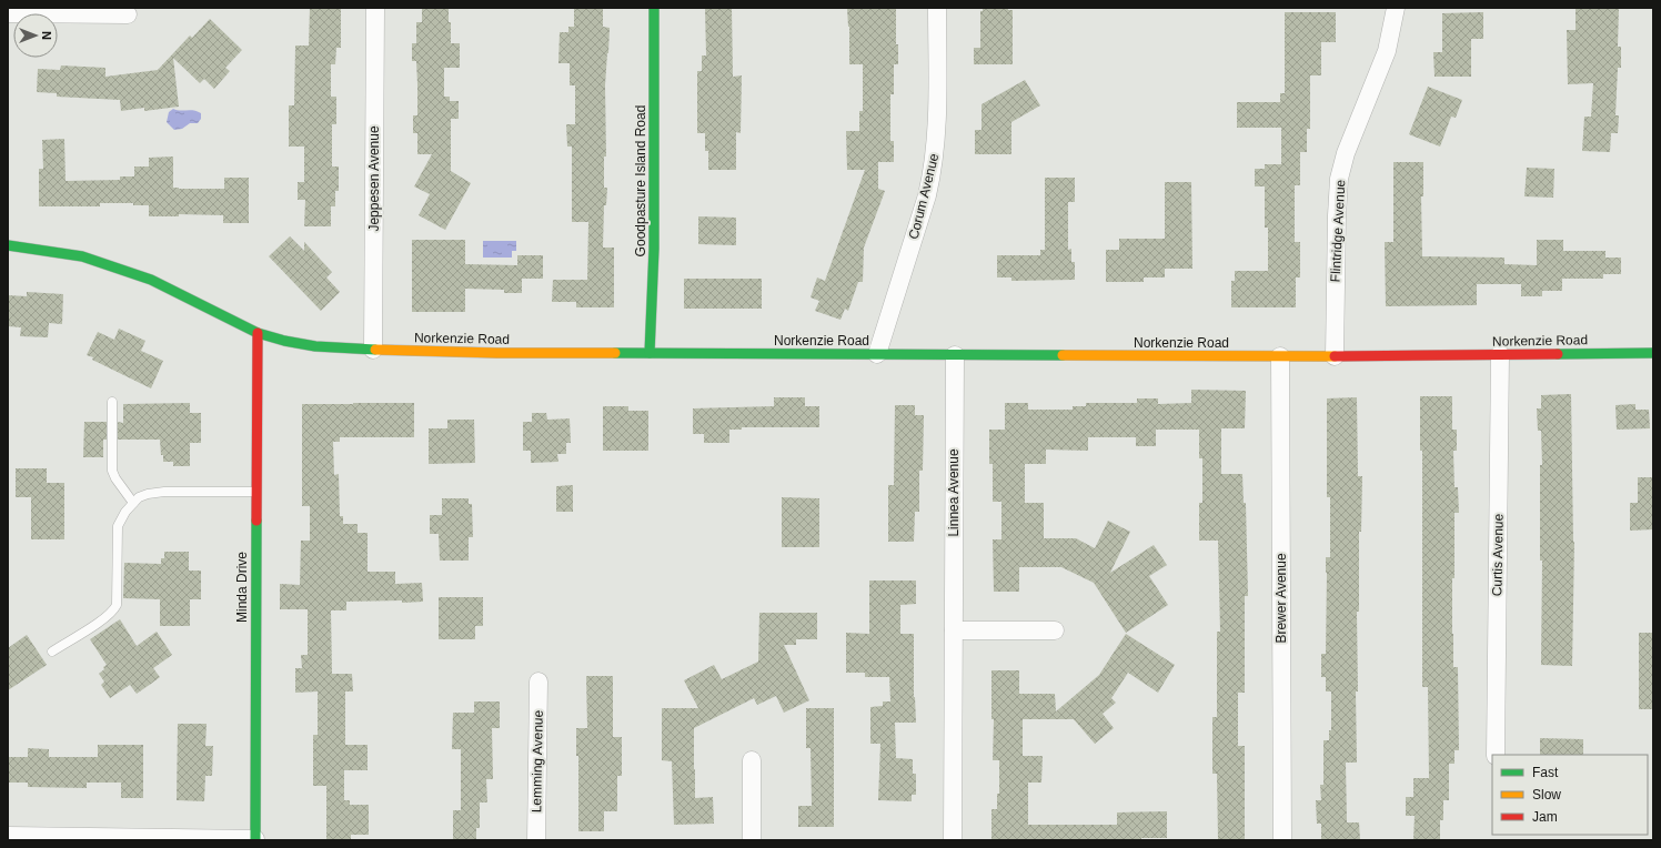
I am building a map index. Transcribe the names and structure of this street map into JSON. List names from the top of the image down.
{
  "streets": {
    "street": [
      "Jeppesen Avenue",
      "Goodpasture Island Road",
      "Corum Avenue",
      "Flintridge Avenue",
      "Norkenzie Road",
      "Linnea Avenue",
      "Curtis Avenue",
      "Minda Drive",
      "Brewer Avenue",
      "Lemming Avenue"
    ]
  },
  "crossings": [
    ["Jeppesen Avenue", "Norkenzie Road"],
    ["Goodpasture Island Road", "Norkenzie Road"],
    ["Corum Avenue", "Norkenzie Road"],
    ["Flintridge Avenue", "Norkenzie Road"],
    ["Norkenzie Road", "Linnea Avenue"],
    ["Norkenzie Road", "Curtis Avenue"],
    ["Norkenzie Road", "Minda Drive"],
    ["Norkenzie Road", "Brewer Avenue"]
  ],
  "legend": ["Fast", "Slow", "Jam"],
  "north": "right"
}
